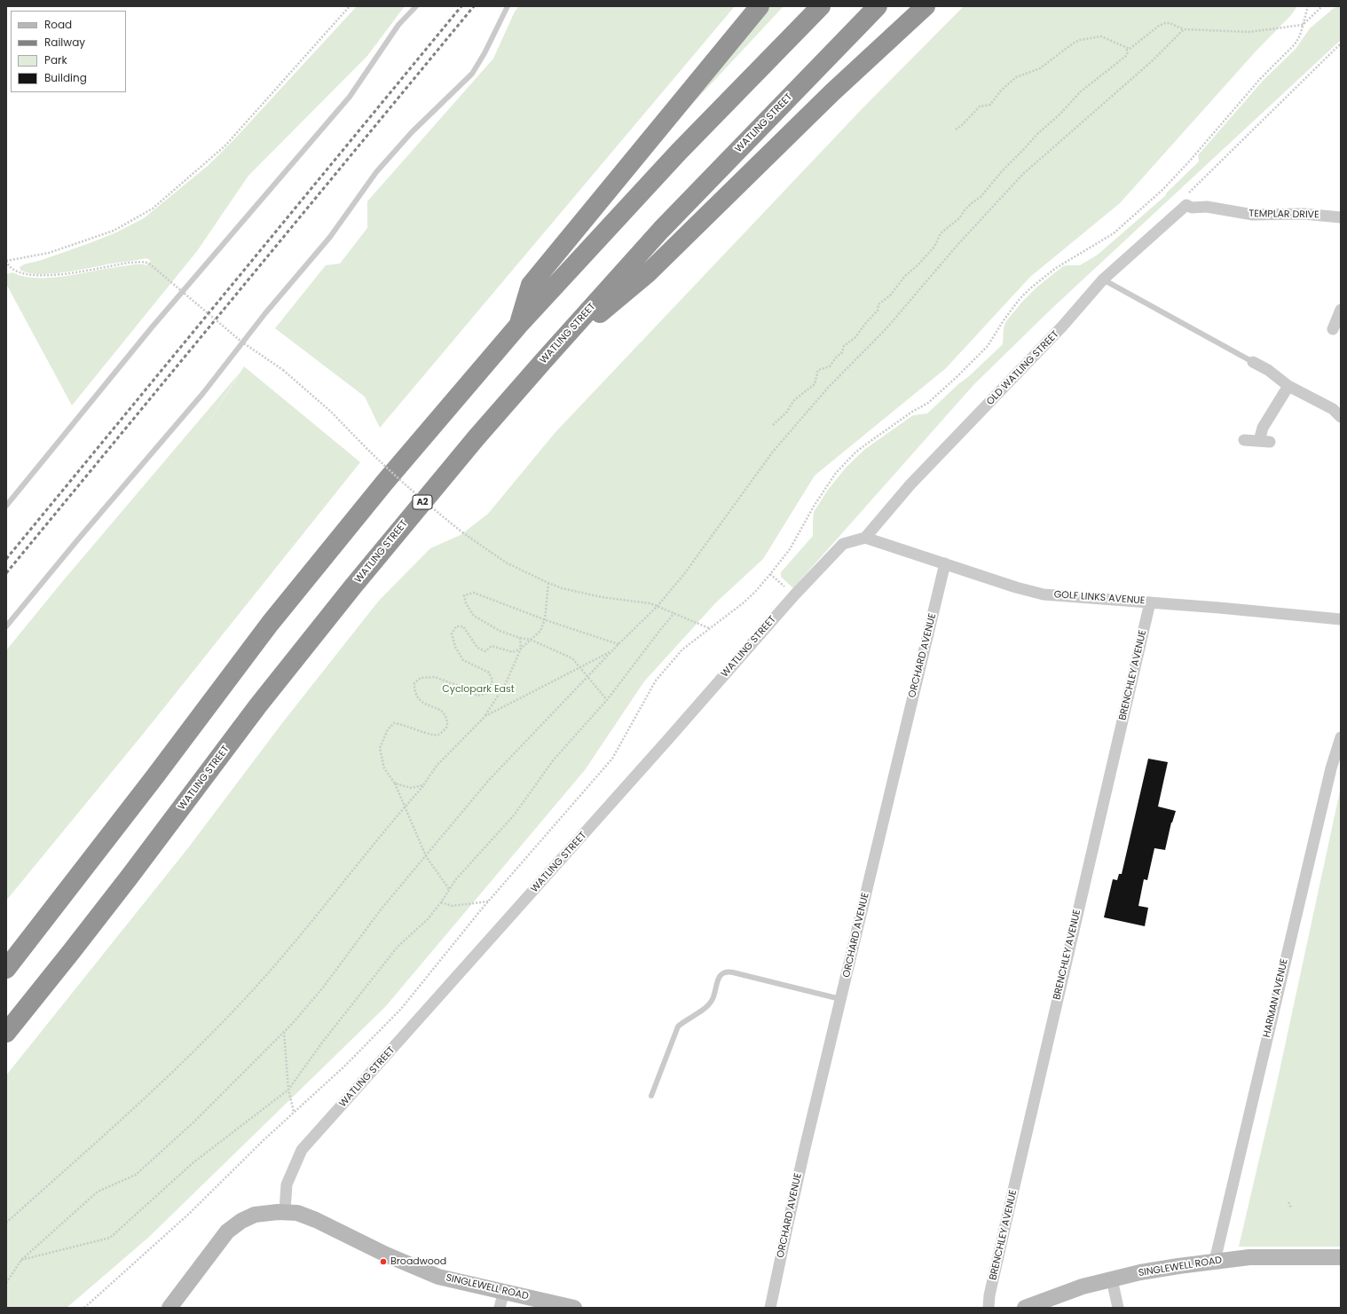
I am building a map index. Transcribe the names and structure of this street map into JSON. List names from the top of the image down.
{
  "streets": {
    "highway": ["WATLING STREET", "A2"],
    "street": [
      "TEMPLAR DRIVE",
      "OLD WATLING STREET",
      "GOLF LINKS AVENUE",
      "ORCHARD AVENUE",
      "BRENCHLEY AVENUE",
      "HARMAN AVENUE",
      "SINGLEWELL ROAD"
    ]
  },
  "crossings": [
    ["WATLING STREET", "OLD WATLING STREET"],
    ["WATLING STREET", "GOLF LINKS AVENUE"],
    ["WATLING STREET", "SINGLEWELL ROAD"],
    ["TEMPLAR DRIVE", "OLD WATLING STREET"],
    ["OLD WATLING STREET", "GOLF LINKS AVENUE"],
    ["GOLF LINKS AVENUE", "ORCHARD AVENUE"],
    ["GOLF LINKS AVENUE", "BRENCHLEY AVENUE"],
    ["HARMAN AVENUE", "SINGLEWELL ROAD"]
  ],
  "parks": ["Cyclopark East"],
  "places": ["Broadwood"],
  "legend": [
    "Road",
    "Railway",
    "Park",
    "Building"
  ]
}
